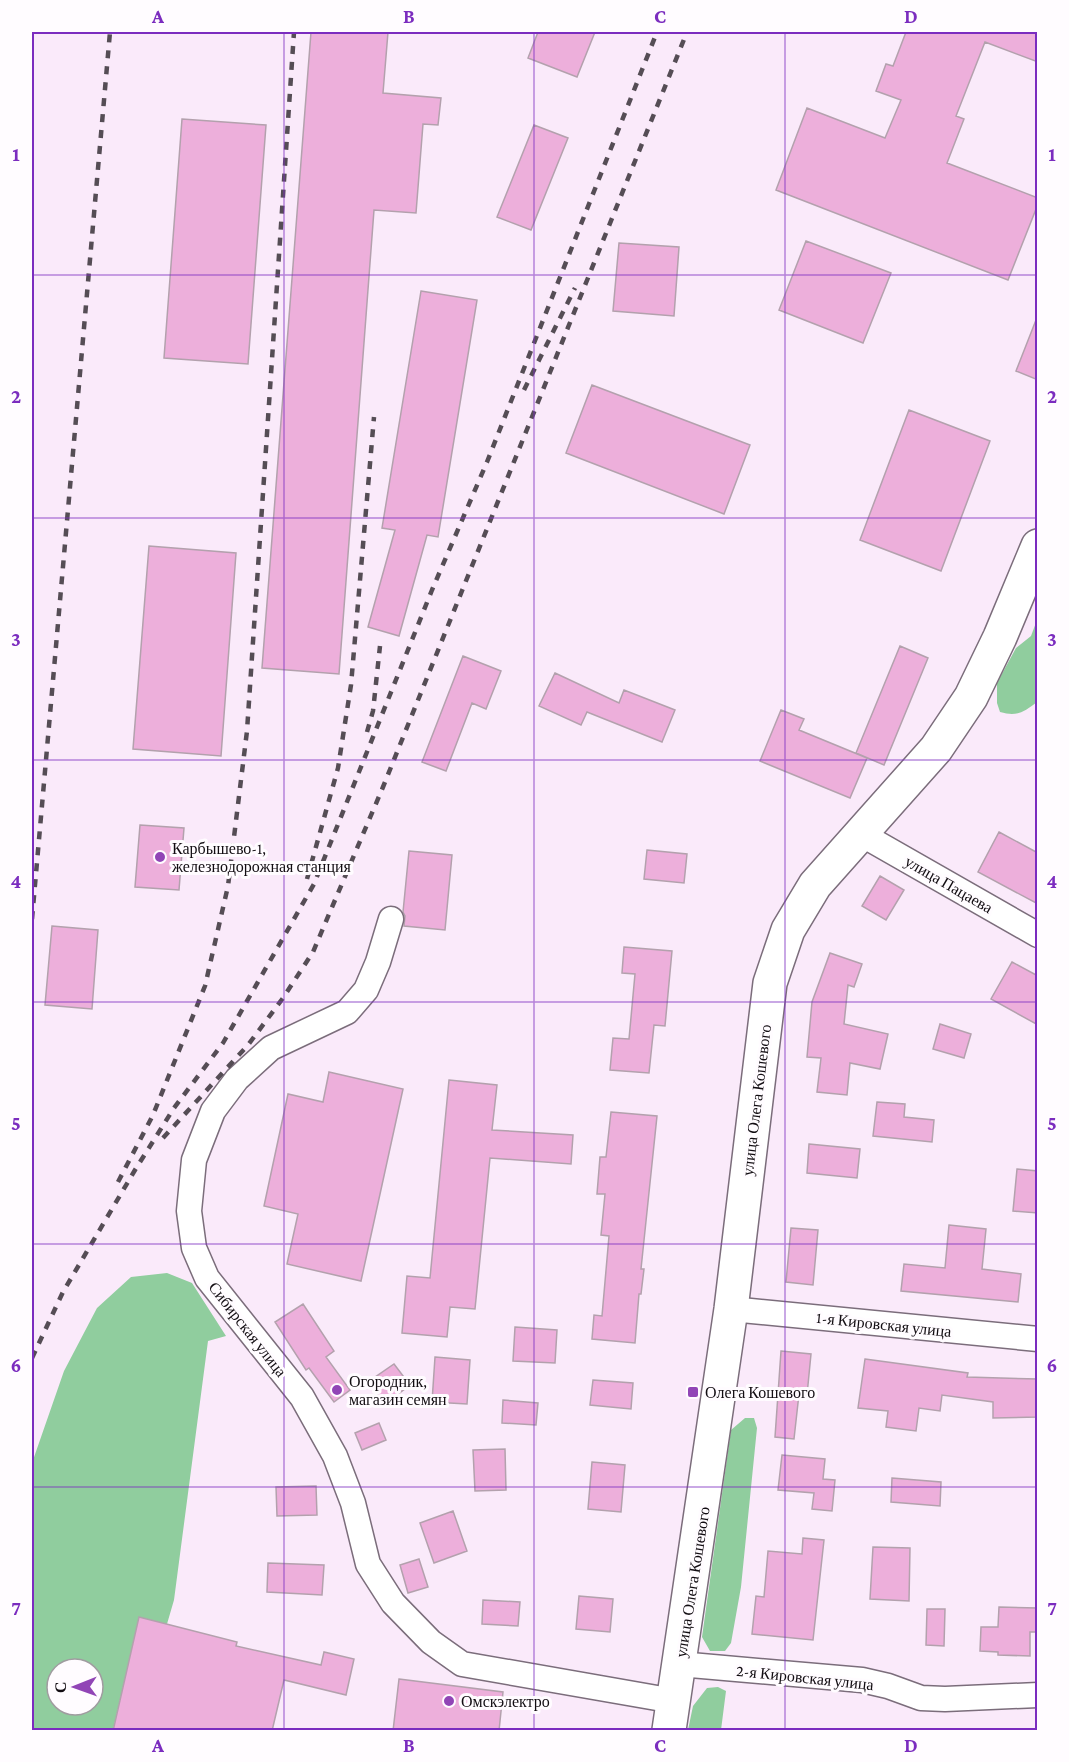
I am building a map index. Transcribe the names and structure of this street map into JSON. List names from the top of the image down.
{
  "streets": {
    "main road": ["улица Олега Кошевого"],
    "street": [
      "улица Пацаева",
      "1-я Кировская улица",
      "Сибирская улица",
      "2-я Кировская улица"
    ]
  },
  "crossings": [
    ["улица Пацаева", "улица Олега Кошевого"],
    ["улица Олега Кошевого", "1-я Кировская улица"],
    ["улица Олега Кошевого", "Сибирская улица"],
    ["улица Олега Кошевого", "2-я Кировская улица"]
  ],
  "places": {
    "other": ["Карбышево-1, железнодорожная станция", "Огородник, магазин семян", "Омскэлектро"],
    "transit": ["Олега Кошевого"]
  },
  "north": "left",
  "grid": {
    "columns": [
      "A",
      "B",
      "C",
      "D"
    ],
    "rows": [
      "1",
      "2",
      "3",
      "4",
      "5",
      "6",
      "7"
    ]
  }
}
